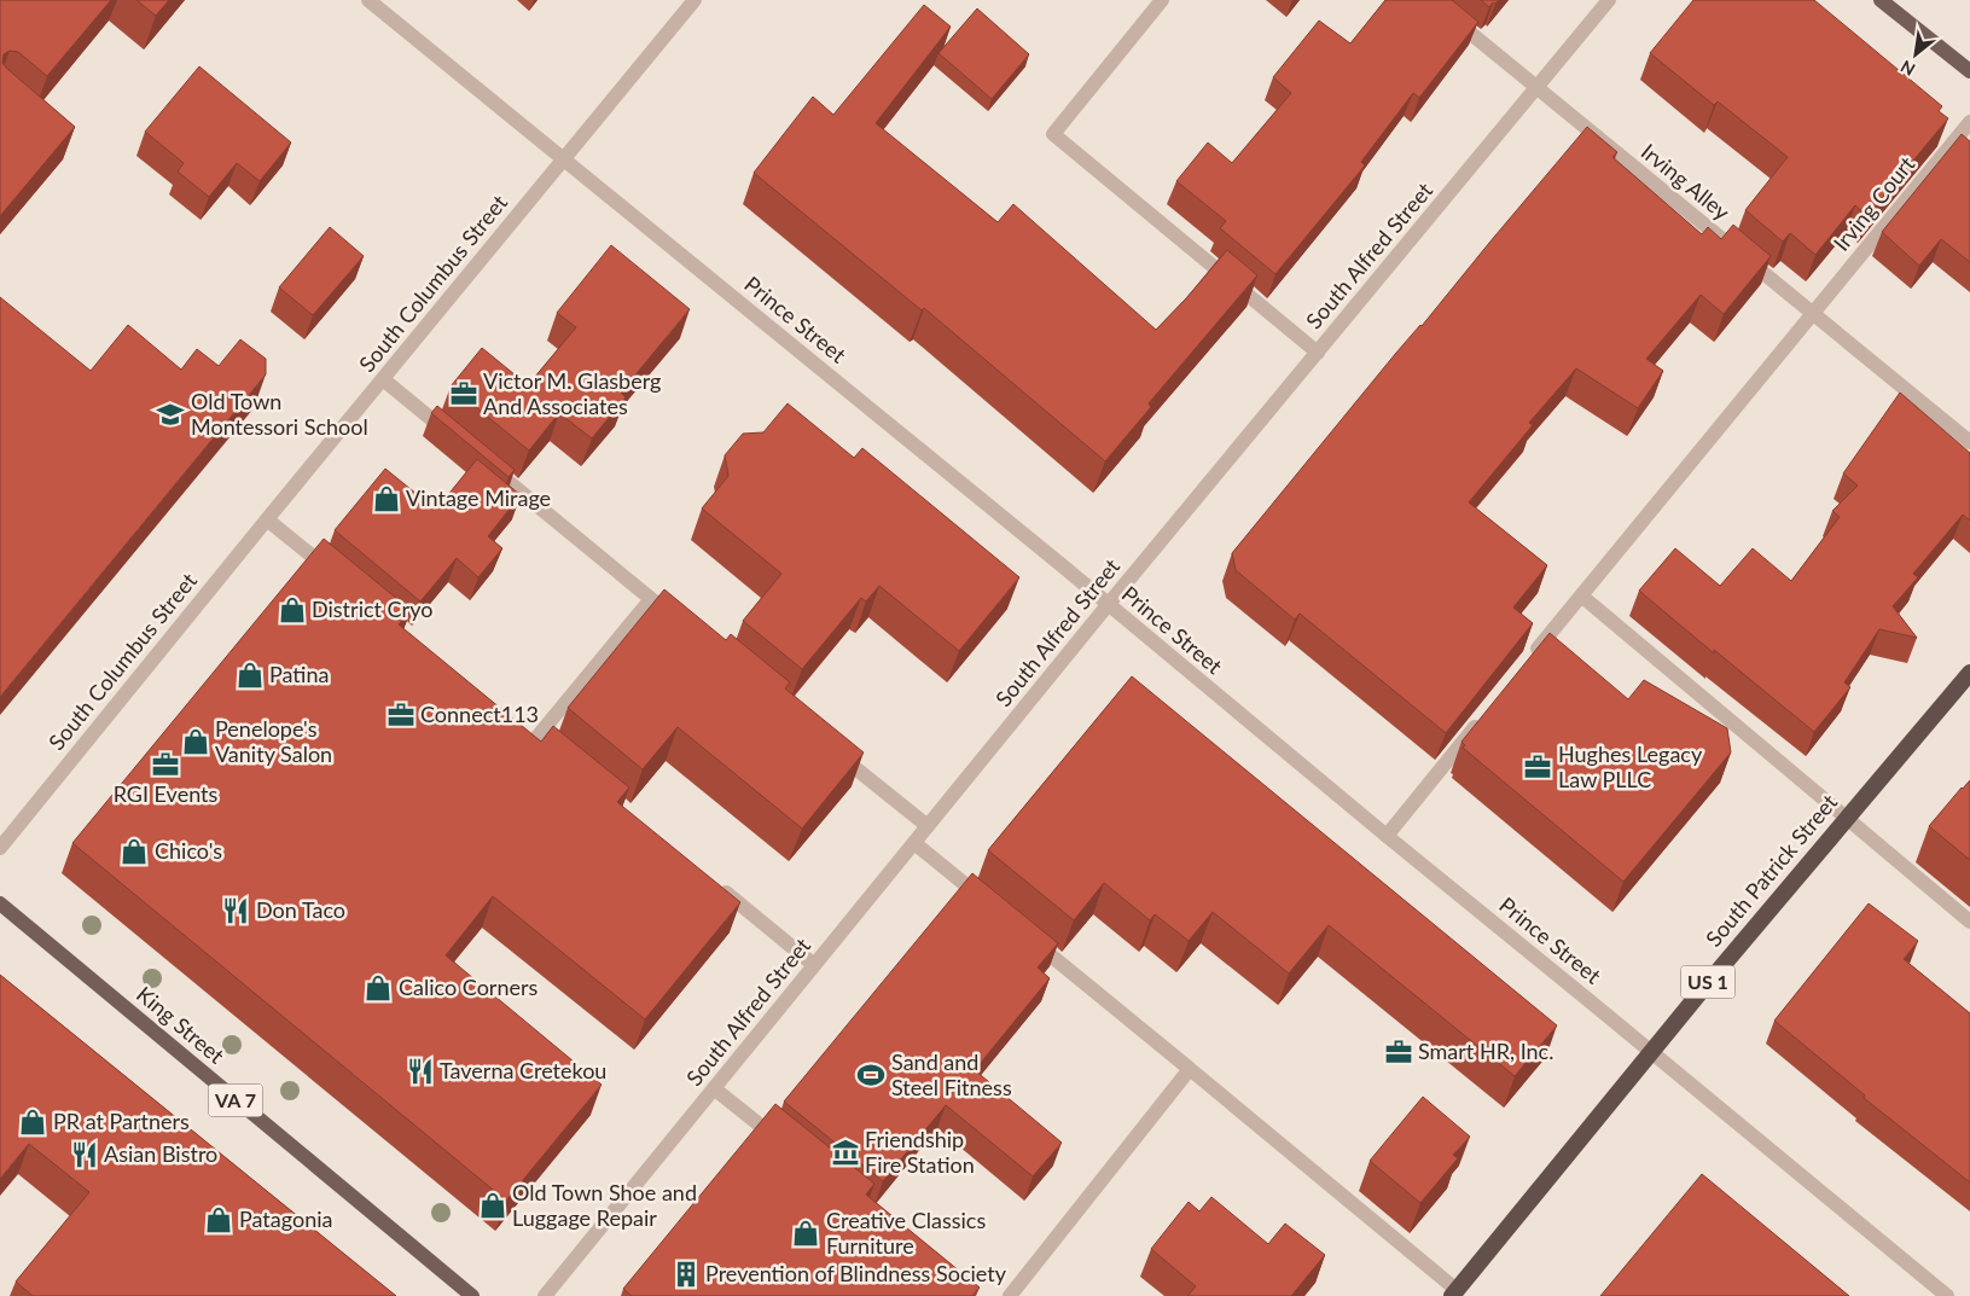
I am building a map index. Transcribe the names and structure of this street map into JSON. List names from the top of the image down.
{
  "streets": {
    "highway": ["South Patrick Street", "US 1"],
    "main road": ["King Street", "VA 7"],
    "street": [
      "Irving Alley",
      "Irving Court",
      "South Alfred Street",
      "South Columbus Street",
      "Prince Street"
    ]
  },
  "crossings": [
    ["Irving Alley", "Irving Court"],
    ["Irving Alley", "South Alfred Street"],
    ["South Alfred Street", "Prince Street"],
    ["South Columbus Street", "Prince Street"],
    ["Prince Street", "South Patrick Street"]
  ],
  "places": {
    "office": [
      "Victor M. Glasberg And Associates",
      "Connect113",
      "RGI Events",
      "Hughes Legacy Law PLLC",
      "Smart HR, Inc."
    ],
    "school or university": ["Old Town Montessori School"],
    "shop": [
      "Vintage Mirage",
      "District Cryo",
      "Patina",
      "Penelope's Vanity Salon",
      "Chico's",
      "Calico Corners",
      "PR at Partners",
      "Old Town Shoe and Luggage Repair",
      "Patagonia",
      "Creative Classics Furniture"
    ],
    "restaurant": ["Don Taco", "Taverna Cretekou", "Asian Bistro"],
    "sports": ["Sand and Steel Fitness"],
    "museum": ["Friendship Fire Station"],
    "building": ["Prevention of Blindness Society"]
  },
  "north": "bottom left"
}
